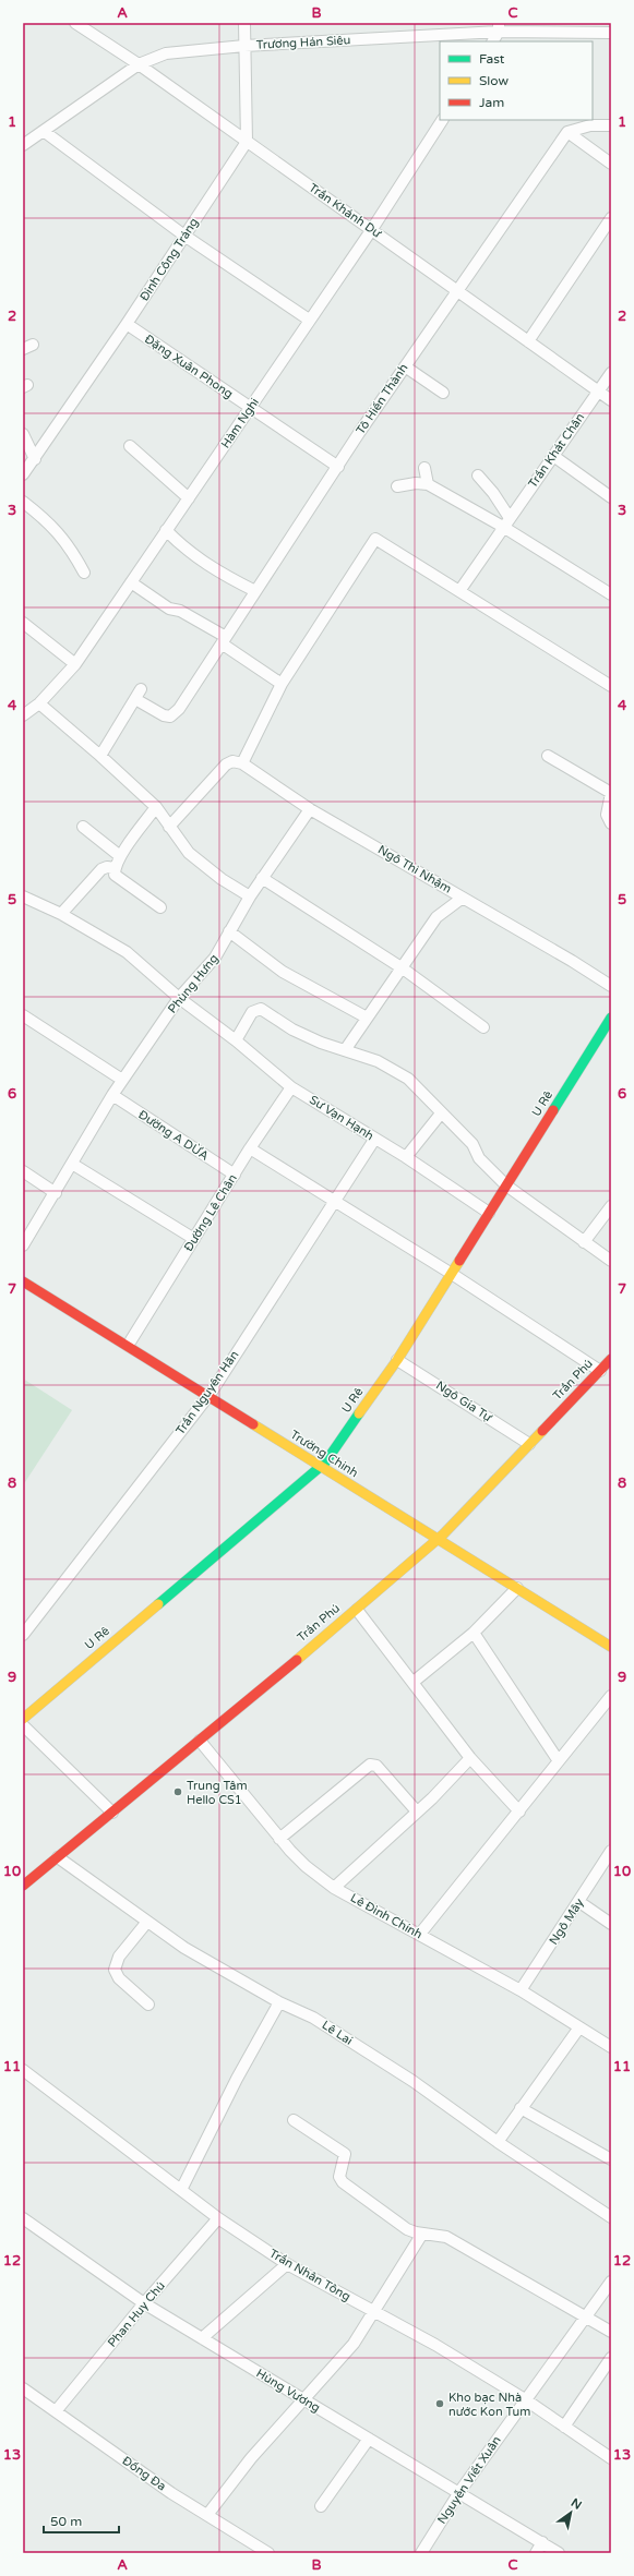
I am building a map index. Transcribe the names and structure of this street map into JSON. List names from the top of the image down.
{
  "streets": {
    "street": [
      "Trương Hán Siêu",
      "Trần Khánh Dư",
      "Đinh Công Tráng",
      "Đặng Xuân Phong",
      "Tô Hiến Thành",
      "Hàm Nghi",
      "Trần Khát Chân",
      "Ngô Thì Nhậm",
      "Phùng Hưng",
      "U Rê",
      "Sư Vạn Hạnh",
      "Đường A DỪA",
      "Đường Lê Chân",
      "Trần Phú",
      "Trần Nguyên Hãn",
      "Ngô Gia Tự",
      "Trường Chinh",
      "Lê Đình Chính",
      "Ngô Mây",
      "Lê Lai",
      "Trần Nhân Tông",
      "Phan Huy Chú",
      "Hùng Vương",
      "Đống Đa",
      "Nguyễn Viết Xuân"
    ]
  },
  "crossings": [
    ["Trương Hán Siêu", "Trần Khánh Dư"],
    ["Trần Khánh Dư", "Đinh Công Tráng"],
    ["Trần Khánh Dư", "Tô Hiến Thành"],
    ["Trần Khánh Dư", "Hàm Nghi"],
    ["Trần Khánh Dư", "Trần Khát Chân"],
    ["Đinh Công Tráng", "Đặng Xuân Phong"],
    ["Đặng Xuân Phong", "Tô Hiến Thành"],
    ["Đặng Xuân Phong", "Hàm Nghi"],
    ["Phùng Hưng", "Sư Vạn Hạnh"],
    ["Phùng Hưng", "Đường A DỪA"],
    ["U Rê", "Sư Vạn Hạnh"],
    ["U Rê", "Ngô Gia Tự"],
    ["U Rê", "Trường Chinh"],
    ["Sư Vạn Hạnh", "Đường Lê Chân"],
    ["Sư Vạn Hạnh", "Trần Nguyên Hãn"],
    ["Đường A DỪA", "Đường Lê Chân"],
    ["Đường Lê Chân", "Trường Chinh"],
    ["Trần Phú", "Ngô Gia Tự"],
    ["Trần Phú", "Trường Chinh"],
    ["Trần Phú", "Lê Đình Chính"],
    ["Trần Phú", "Lê Lai"],
    ["Trần Nguyên Hãn", "Trường Chinh"],
    ["Lê Đình Chính", "Ngô Mây"],
    ["Trần Nhân Tông", "Phan Huy Chú"],
    ["Trần Nhân Tông", "Nguyễn Viết Xuân"],
    ["Phan Huy Chú", "Hùng Vương"],
    ["Phan Huy Chú", "Đống Đa"],
    ["Hùng Vương", "Nguyễn Viết Xuân"]
  ],
  "places": ["Trung Tâm Hello CS1", "Kho bạc Nhà nước Kon Tum"],
  "legend": ["Fast", "Slow", "Jam"],
  "scale_bar": "50 m",
  "north": "top right",
  "grid": {
    "columns": ["A", "B", "C"],
    "rows": [
      "1",
      "2",
      "3",
      "4",
      "5",
      "6",
      "7",
      "8",
      "9",
      "10",
      "11",
      "12",
      "13"
    ]
  }
}
